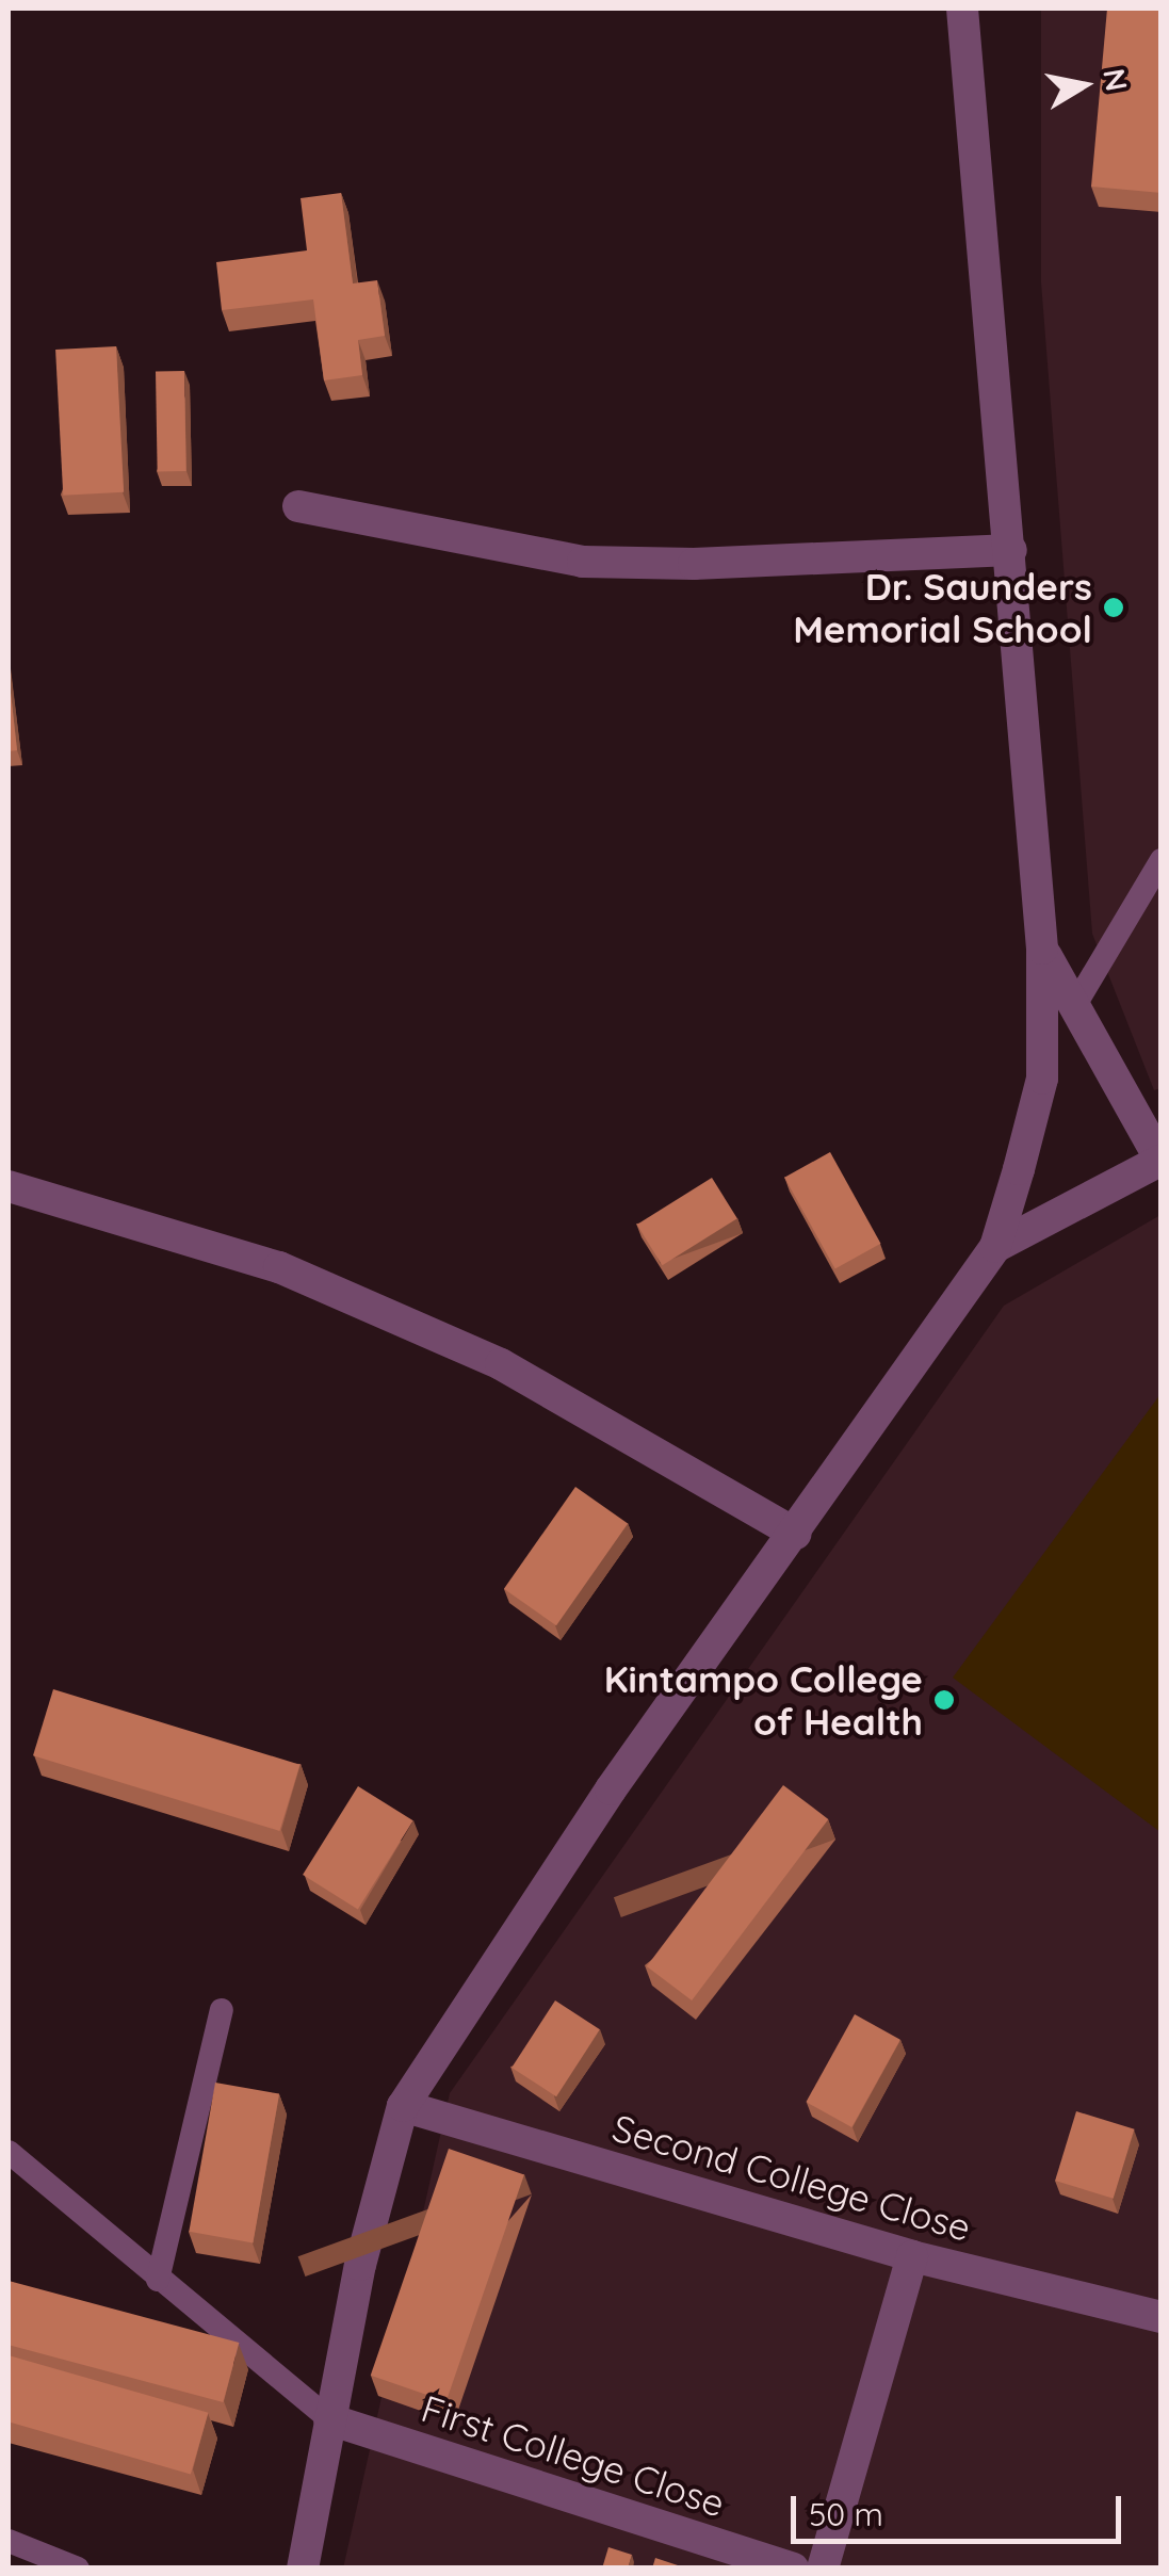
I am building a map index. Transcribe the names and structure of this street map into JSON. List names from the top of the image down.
{
  "streets": {
    "street": ["Second College Close", "First College Close"]
  },
  "places": ["Dr. Saunders Memorial School", "Kintampo College of Health"],
  "scale_bar": "50 m",
  "north": "right"
}
